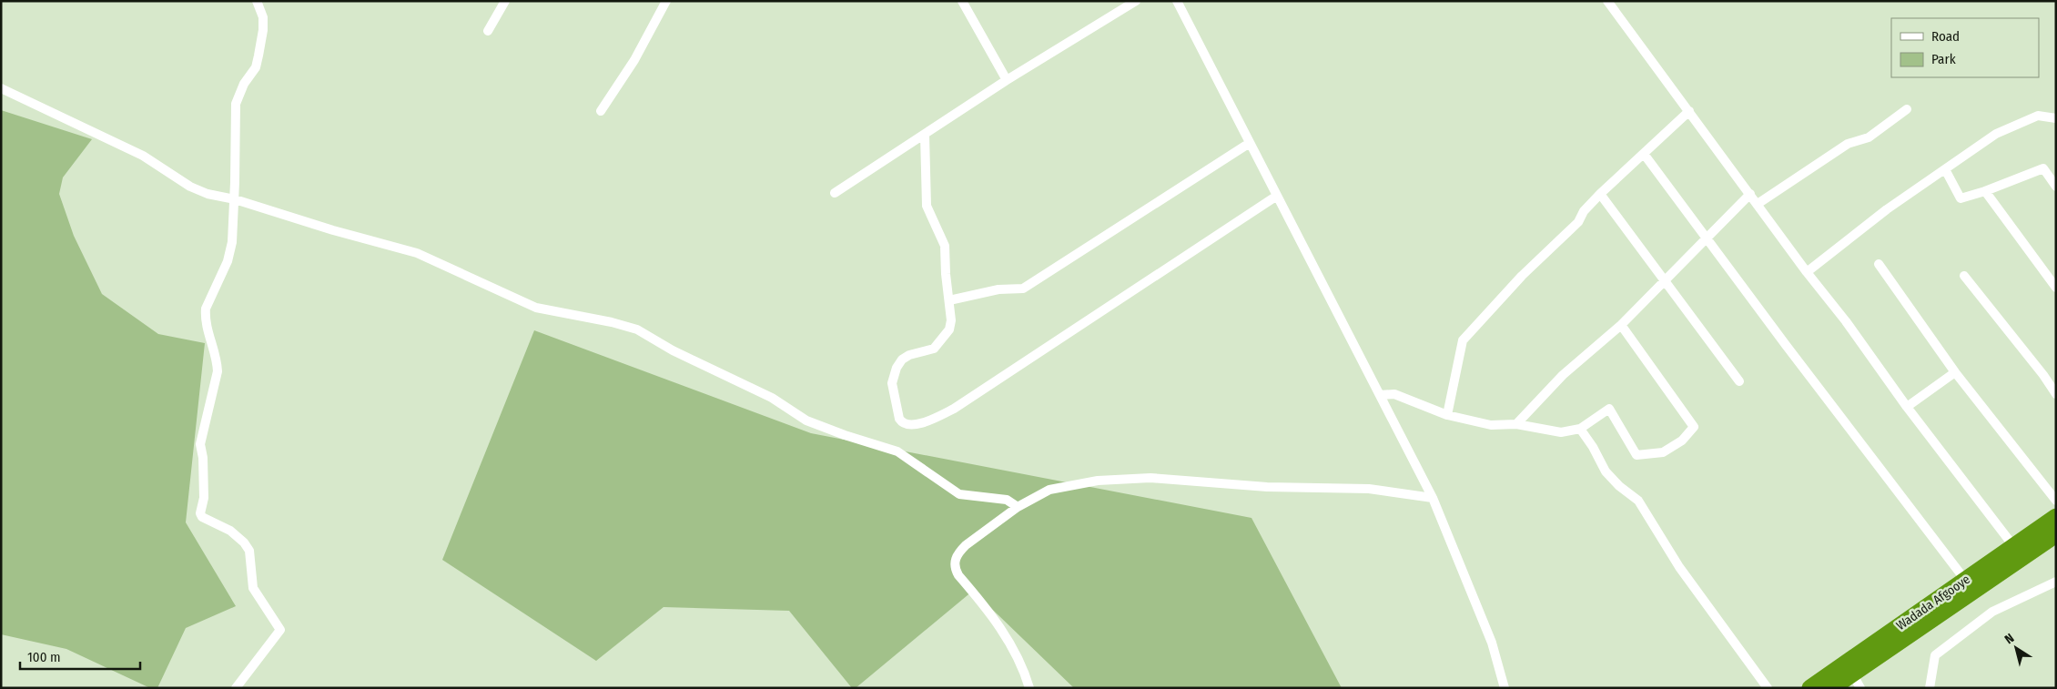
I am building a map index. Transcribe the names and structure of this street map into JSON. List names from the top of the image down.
{
  "streets": {
    "highway": ["Wadada Afgooye"]
  },
  "legend": ["Road", "Park"],
  "scale_bar": "100 m",
  "north": "top left"
}
